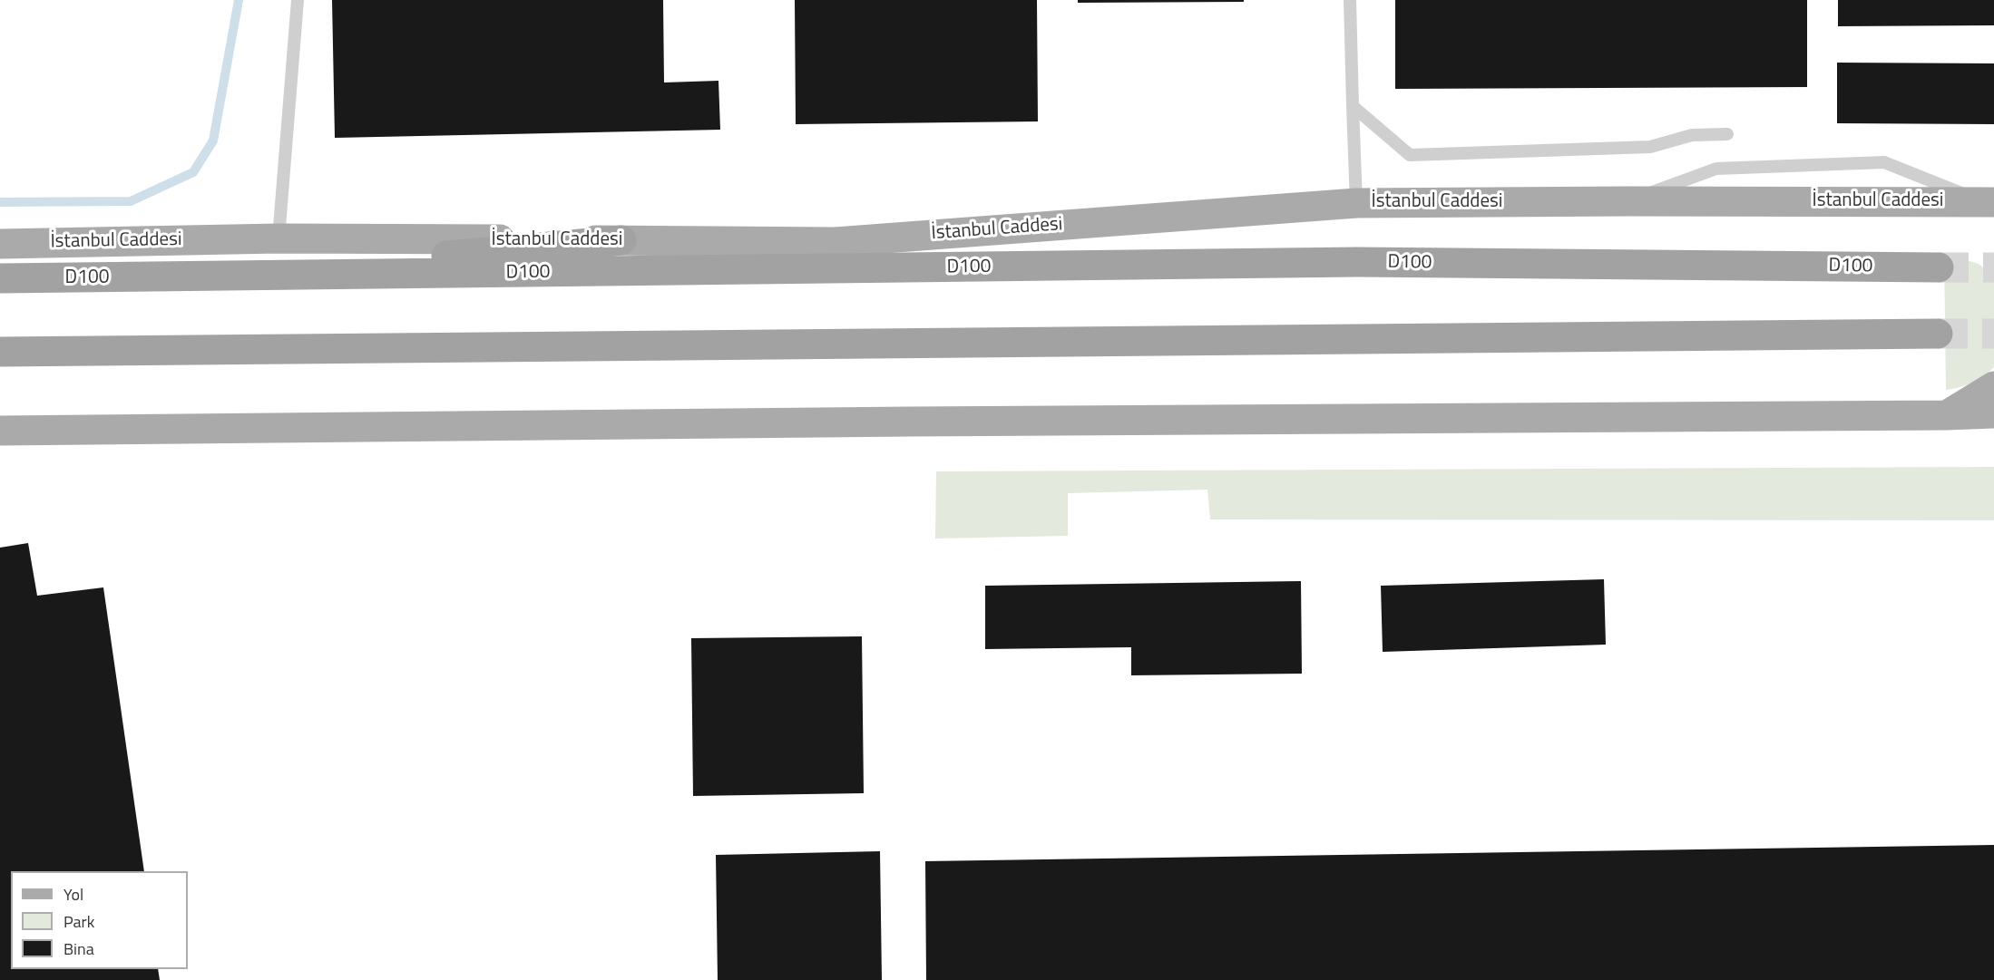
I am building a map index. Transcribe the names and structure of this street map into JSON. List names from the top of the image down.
{
  "streets": {
    "highway": ["D100"],
    "main road": ["İstanbul Caddesi"]
  },
  "legend": ["Yol", "Park", "Bina"]
}
